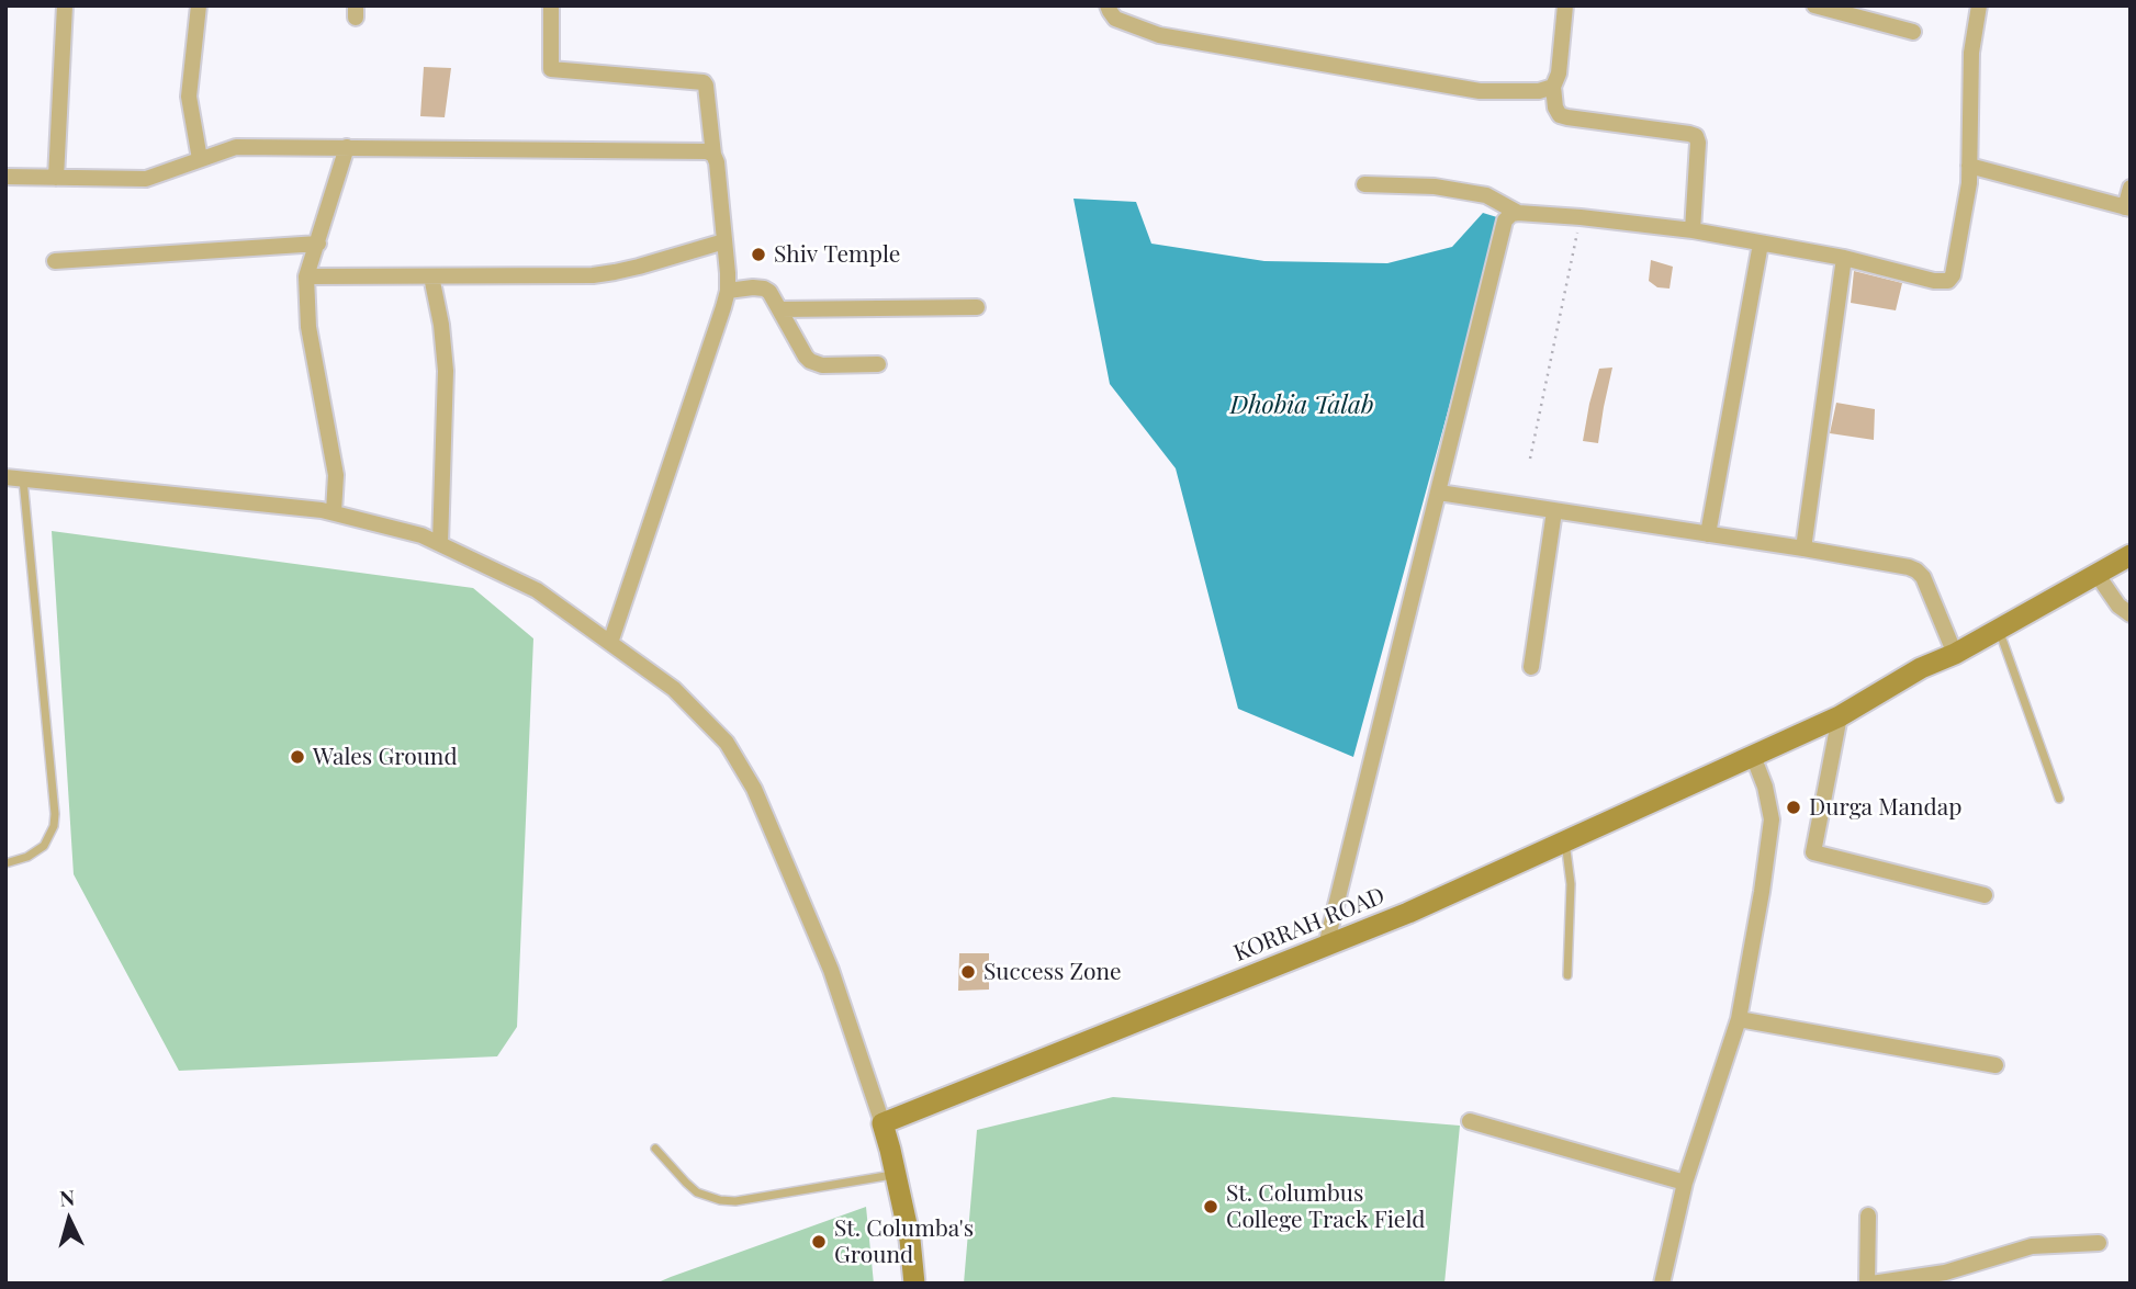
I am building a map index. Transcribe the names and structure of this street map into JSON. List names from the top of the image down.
{
  "streets": {
    "main road": ["KORRAH ROAD"]
  },
  "water": ["Dhobia Talab"],
  "places": [
    "Shiv Temple",
    "Wales Ground",
    "Durga Mandap",
    "Success Zone",
    "St. Columbus College Track Field",
    "St. Columba's Ground"
  ],
  "north": "top"
}
